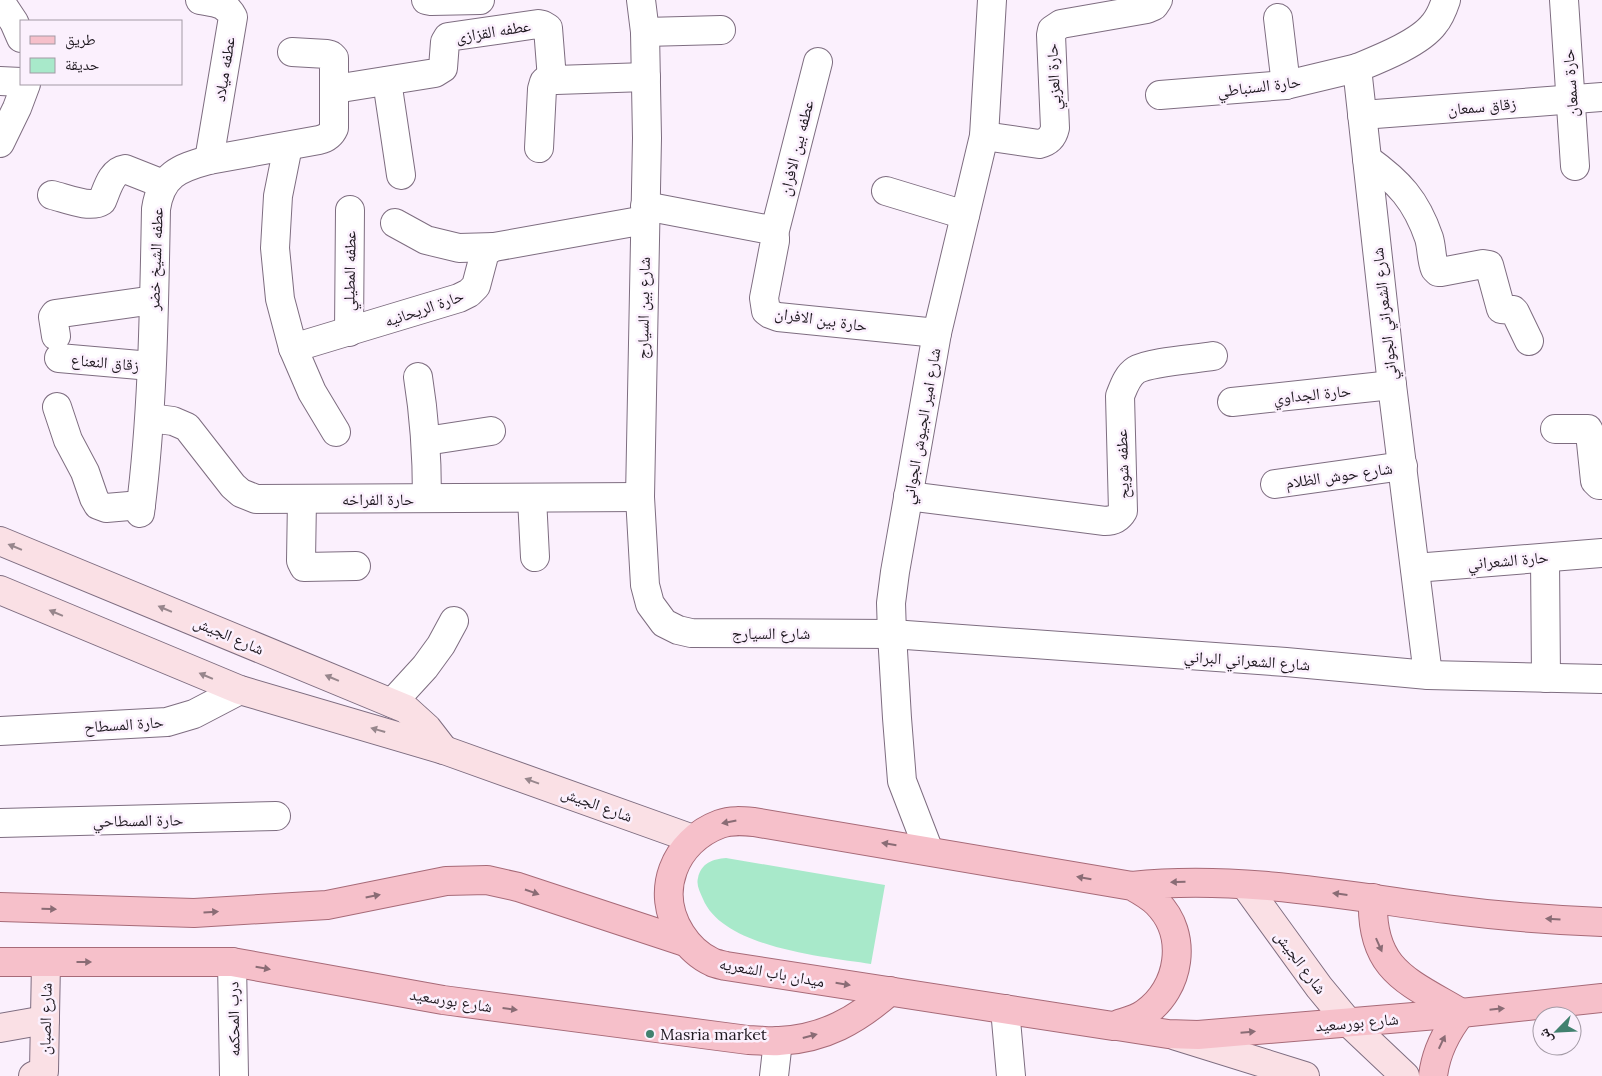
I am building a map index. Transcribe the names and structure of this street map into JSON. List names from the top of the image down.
{
  "streets": {
    "main road": [
      "شارع الجيش",
      "ميدان باب الشعريه",
      "شارع بورسعيد",
      "شارع الصبان"
    ],
    "street": [
      "عطفه القزازى",
      "عطفه ميلاد",
      "حارة العزبي",
      "حارة سمعان",
      "حارة السنباطي",
      "زقاق سمعان",
      "عطفه بين الافران",
      "عطفه الشيخ خضر",
      "عطفه المطيلي",
      "حارة الريحانيه",
      "شارع بين السيارج",
      "شارع الشعراني الجواني",
      "حارة بين الافران",
      "زقاق النعناع",
      "حارة الجداوي",
      "شارع امير الجيوش الجواني",
      "عطفه شويح",
      "شارع حوش الظلام",
      "حارة الفراخه",
      "حارة الشعراني",
      "شارع السيارج",
      "شارع الشعراني البراني",
      "حارة المسطاح",
      "حارة المسطاحي",
      "درب المحكمه"
    ]
  },
  "crossings": [
    ["عطفه القزازى", "عطفه الشيخ خضر"],
    ["عطفه ميلاد", "عطفه الشيخ خضر"],
    ["حارة العزبي", "شارع امير الجيوش الجواني"],
    ["حارة سمعان", "زقاق سمعان"],
    ["حارة السنباطي", "شارع الشعراني الجواني"],
    ["زقاق سمعان", "شارع الشعراني الجواني"],
    ["عطفه بين الافران", "حارة بين الافران"],
    ["عطفه الشيخ خضر", "زقاق النعناع"],
    ["عطفه الشيخ خضر", "حارة الفراخه"],
    ["عطفه المطيلي", "حارة الريحانيه"],
    ["شارع بين السيارج", "حارة الفراخه"],
    ["شارع بين السيارج", "شارع السيارج"],
    ["شارع الشعراني الجواني", "حارة الجداوي"],
    ["شارع الشعراني الجواني", "شارع حوش الظلام"],
    ["شارع الشعراني الجواني", "حارة الشعراني"],
    ["شارع الشعراني الجواني", "شارع الشعراني البراني"],
    ["حارة بين الافران", "شارع امير الجيوش الجواني"],
    ["شارع امير الجيوش الجواني", "عطفه شويح"],
    ["شارع امير الجيوش الجواني", "شارع السيارج"],
    ["شارع امير الجيوش الجواني", "شارع الشعراني البراني"],
    ["شارع امير الجيوش الجواني", "ميدان باب الشعريه"],
    ["شارع السيارج", "شارع الشعراني البراني"],
    ["شارع الجيش", "حارة المسطاح"],
    ["شارع الجيش", "ميدان باب الشعريه"],
    ["شارع الجيش", "شارع بورسعيد"],
    ["ميدان باب الشعريه", "شارع بورسعيد"],
    ["شارع بورسعيد", "شارع الصبان"],
    ["شارع بورسعيد", "درب المحكمه"]
  ],
  "places": ["Masria market"],
  "legend": ["طريق", "حديقة"],
  "north": "bottom left"
}
